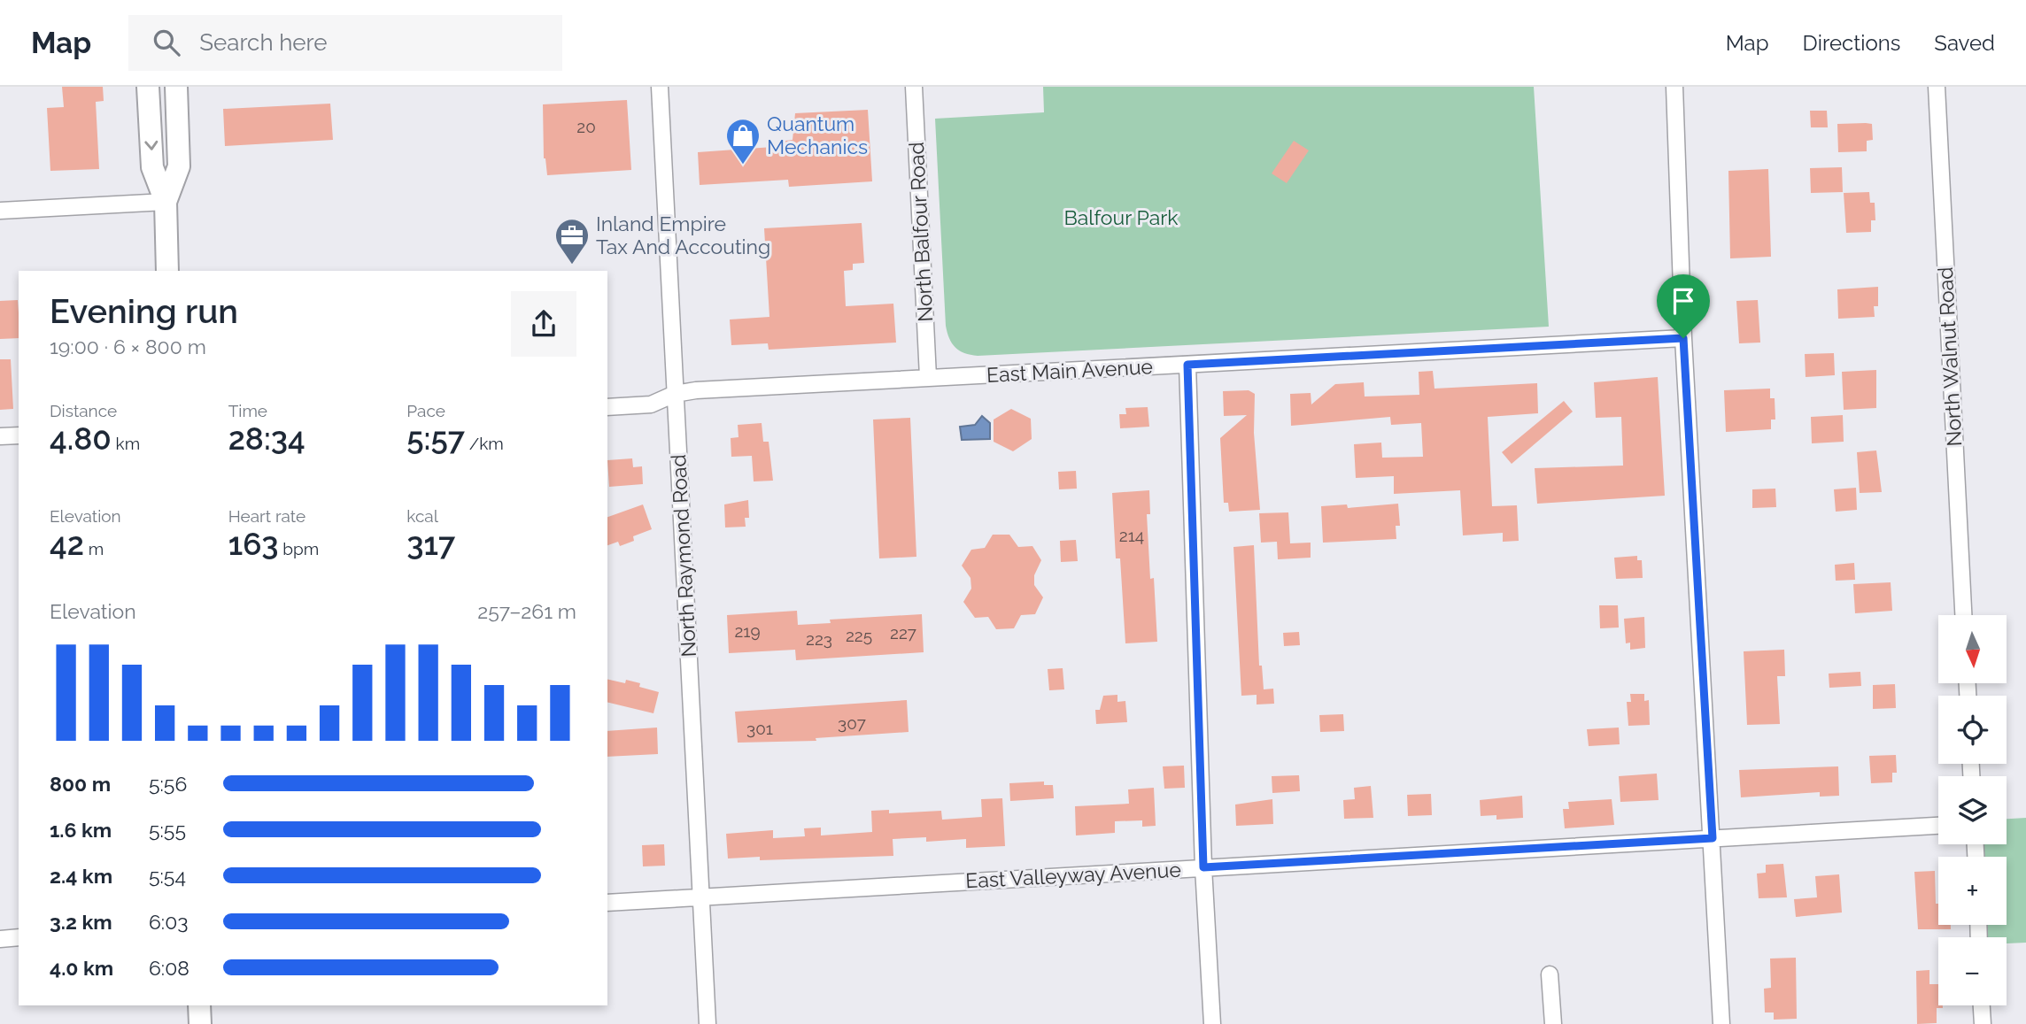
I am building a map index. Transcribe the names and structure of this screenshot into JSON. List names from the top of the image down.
{
  "streets": {
    "street": [
      "North Balfour Road",
      "North Walnut Road",
      "East Main Avenue",
      "North Raymond Road",
      "East Valleyway Avenue"
    ]
  },
  "crossings": [
    ["North Balfour Road", "East Main Avenue"],
    ["East Main Avenue", "North Raymond Road"],
    ["North Raymond Road", "East Valleyway Avenue"]
  ],
  "parks": ["Balfour Park"],
  "places": {
    "shop": ["Quantum Mechanics"],
    "office": ["Inland Empire Tax And Accouting"]
  },
  "house_numbers": [
    "20",
    "214",
    "219",
    "227",
    "225",
    "223",
    "307",
    "301"
  ],
  "north": "bottom",
  "page": {
    "header": "Map",
    "search": "Search here",
    "nav": ["Map", "Directions", "Saved"],
    "heading": ["Evening run", "19:00 · 6 × 800 m"],
    "stats": [
      ["Distance", "4.80 km"],
      ["Time", "28:34"],
      ["Pace", "5:57 /km"],
      ["Elevation", "42 m"],
      ["Heart rate", "163 bpm"],
      ["kcal", "317"]
    ],
    "chart": ["Elevation", "257–261 m"],
    "map_buttons": ["+", "−"],
    "list": [
      {
        "name": "800 m",
        "note": "5:56"
      },
      {
        "name": "1.6 km",
        "note": "5:55"
      },
      {
        "name": "2.4 km",
        "note": "5:54"
      },
      {
        "name": "3.2 km",
        "note": "6:03"
      },
      {
        "name": "4.0 km",
        "note": "6:08"
      }
    ]
  }
}
